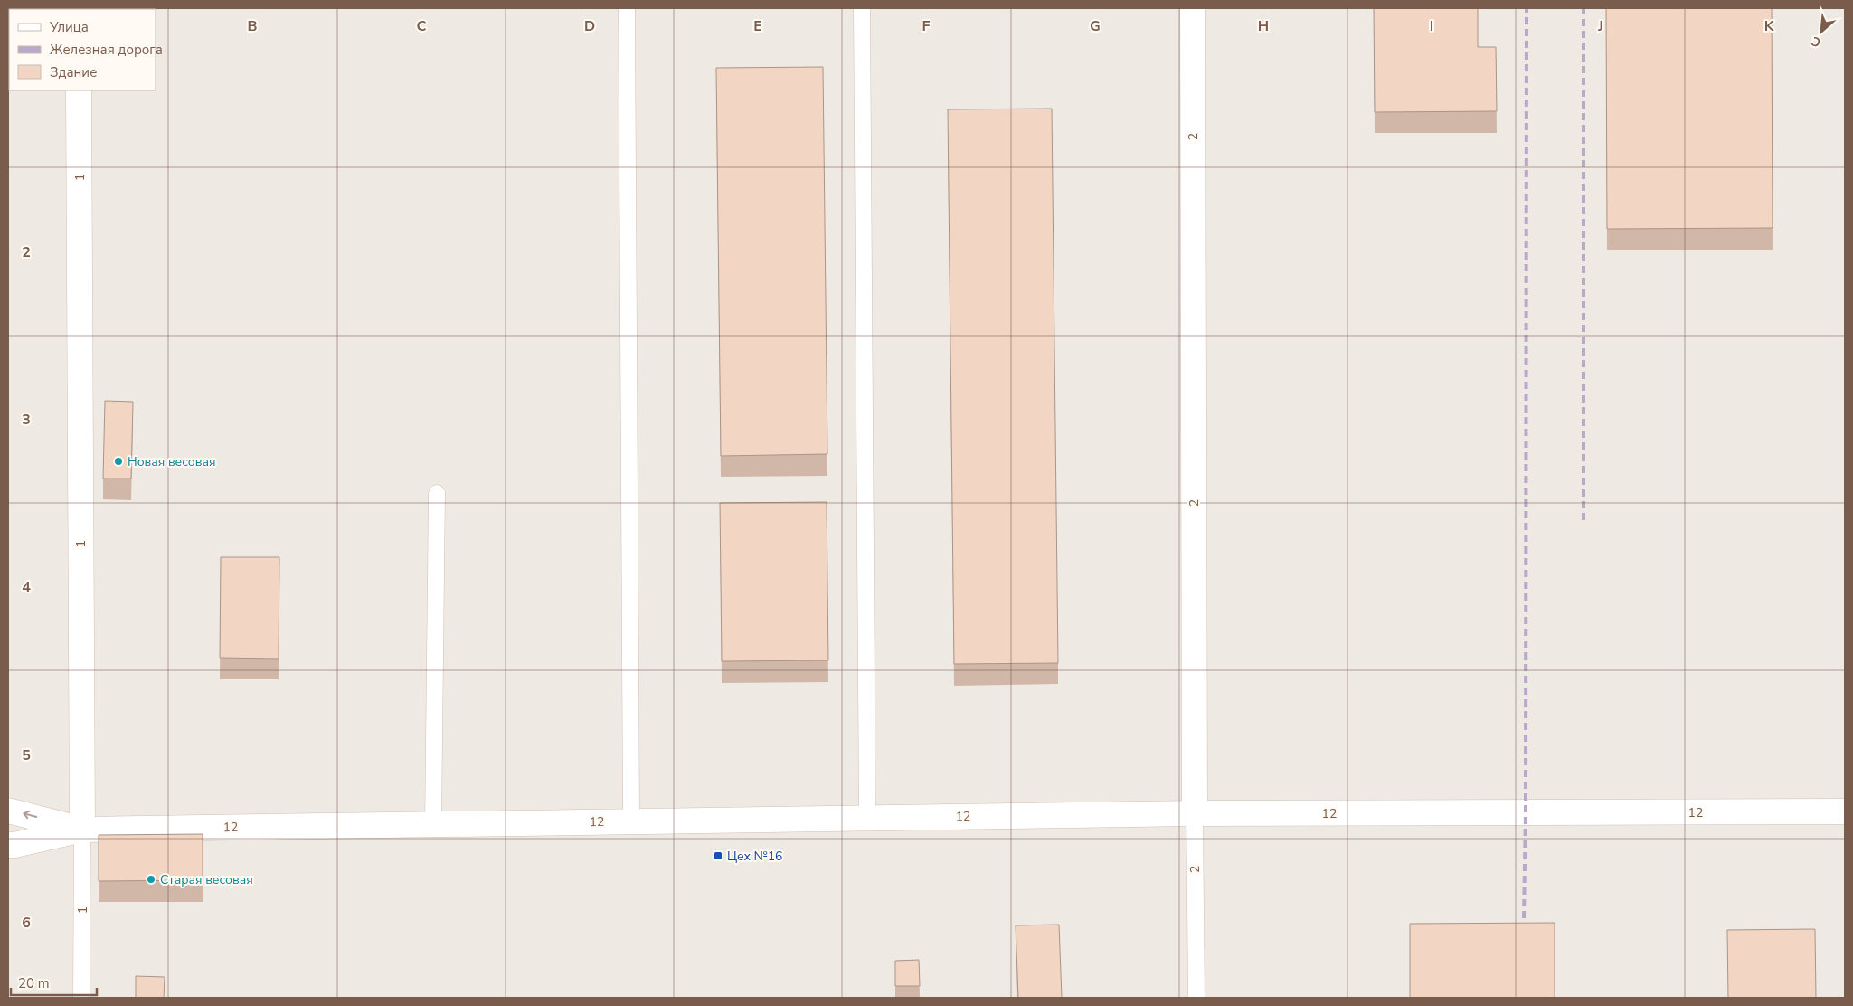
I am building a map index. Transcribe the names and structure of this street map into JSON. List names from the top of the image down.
{
  "streets": {
    "street": ["2", "1", "12"]
  },
  "crossings": [
    ["2", "12"],
    ["1", "12"]
  ],
  "places": {
    "other": ["Новая весовая", "Старая весовая"],
    "transit": ["Цех №16"]
  },
  "legend": ["Улица", "Железная дорога", "Здание"],
  "scale_bar": "20 m",
  "north": "bottom left",
  "grid": {
    "columns": [
      "B",
      "C",
      "D",
      "E",
      "F",
      "G",
      "H",
      "I",
      "J",
      "K"
    ],
    "rows": [
      "2",
      "3",
      "4",
      "5",
      "6"
    ]
  }
}
